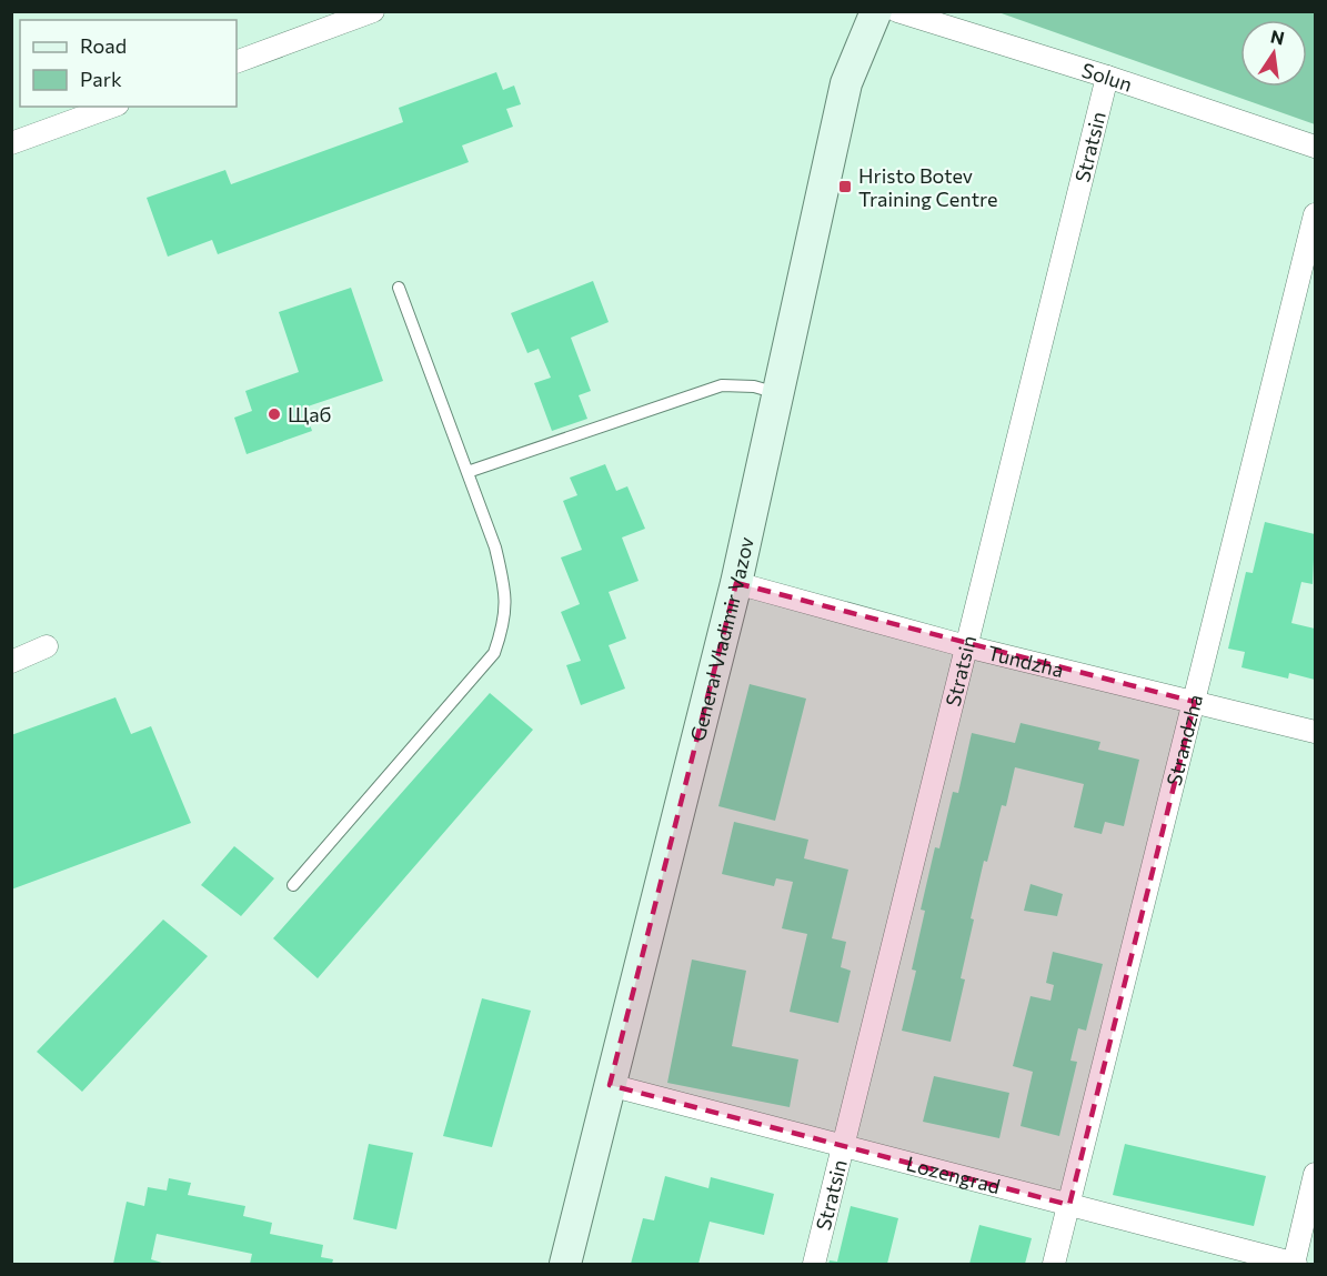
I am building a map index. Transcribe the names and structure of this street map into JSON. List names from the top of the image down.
{
  "streets": {
    "street": [
      "Solun",
      "Stratsin",
      "General Vladimir Vazov",
      "Tundzha",
      "Strandzha",
      "Lozengrad"
    ]
  },
  "crossings": [
    ["Solun", "Stratsin"],
    ["Stratsin", "Tundzha"],
    ["Stratsin", "Lozengrad"],
    ["General Vladimir Vazov", "Tundzha"],
    ["General Vladimir Vazov", "Lozengrad"],
    ["Tundzha", "Strandzha"],
    ["Strandzha", "Lozengrad"]
  ],
  "places": {
    "transit": ["Hristo Botev Training Centre"],
    "other": ["Щаб"]
  },
  "legend": ["Road", "Park"],
  "north": "top"
}
